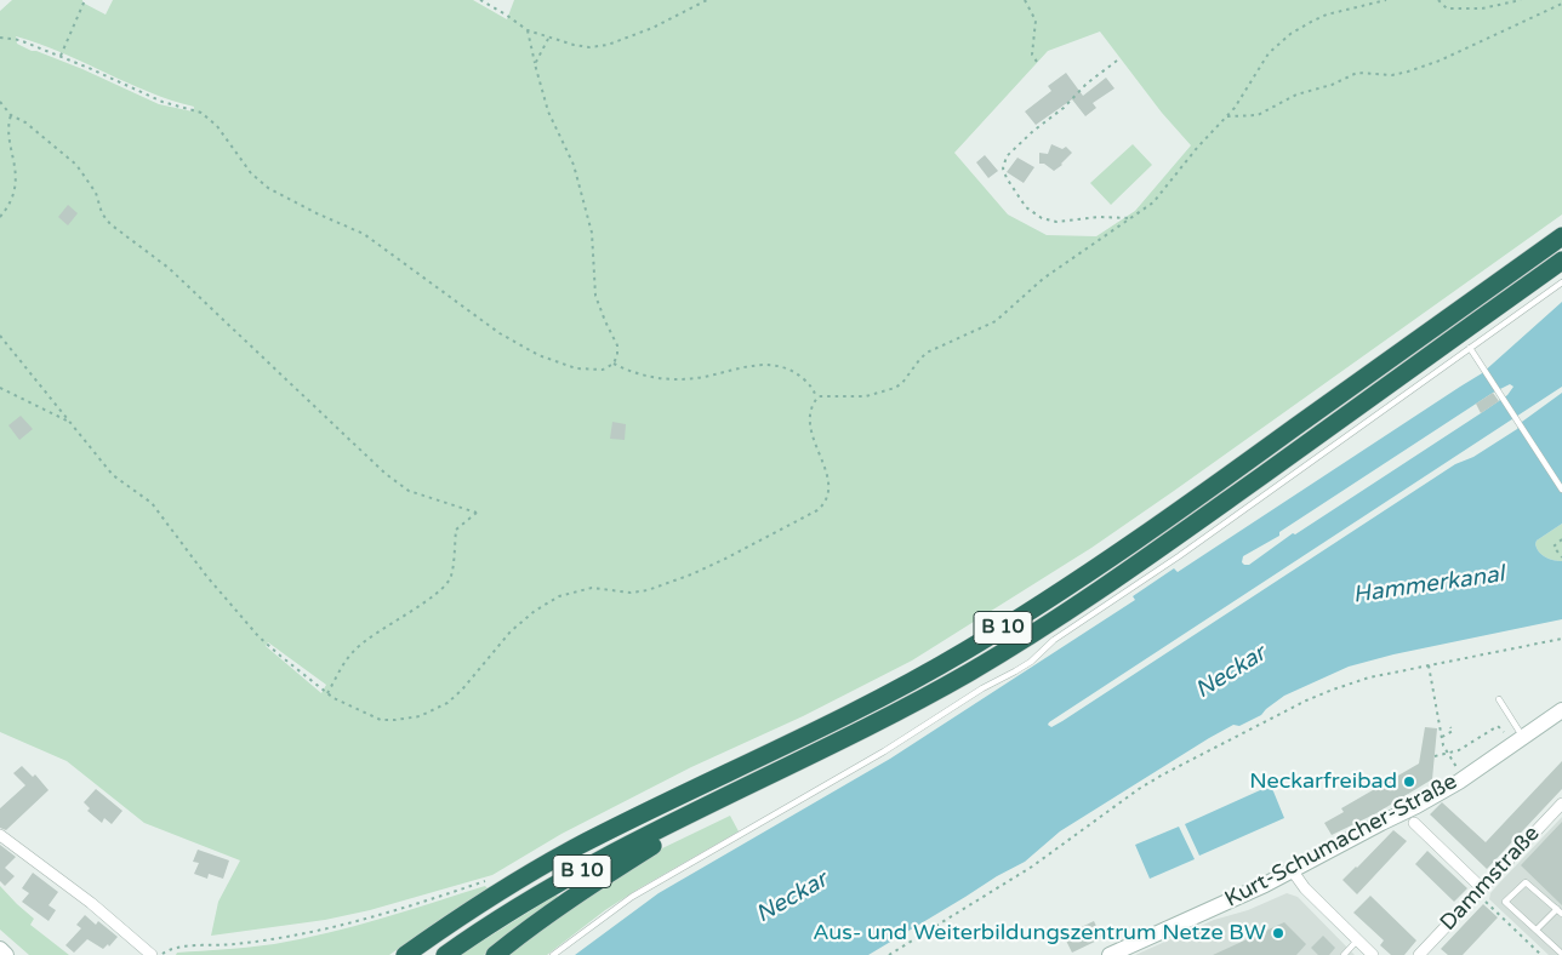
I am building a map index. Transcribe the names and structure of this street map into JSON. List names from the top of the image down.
{
  "streets": {
    "highway": ["B 10"],
    "street": ["Kurt-Schumacher-Straße", "Dammstraße"]
  },
  "water": ["Hammerkanal", "Neckar"],
  "places": ["Neckarfreibad", "Aus- und Weiterbildungszentrum Netze BW"]
}
